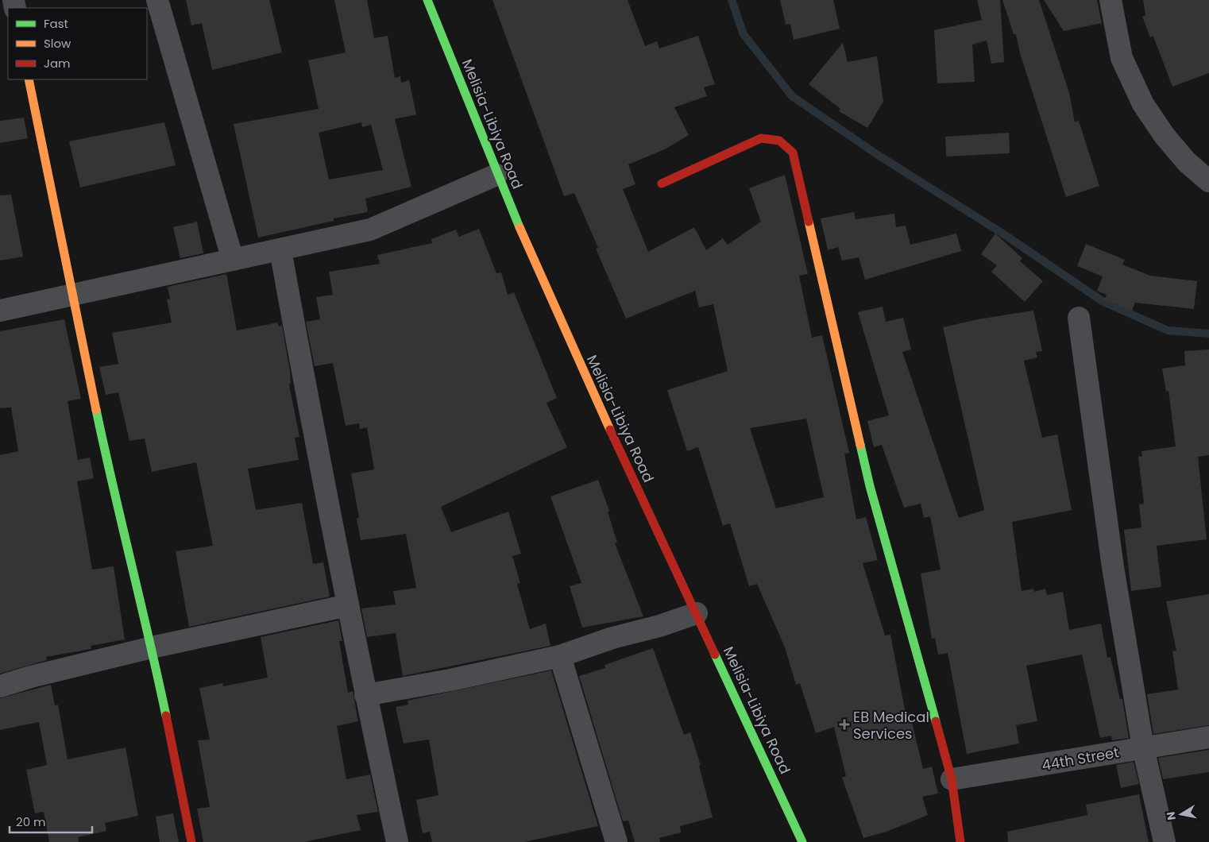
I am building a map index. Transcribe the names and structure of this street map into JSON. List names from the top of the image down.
{
  "streets": {
    "street": ["Melisia-Libiya Road", "44th Street"]
  },
  "places": {
    "health": ["EB Medical Services"]
  },
  "legend": ["Fast", "Slow", "Jam"],
  "scale_bar": "20 m",
  "north": "left"
}
